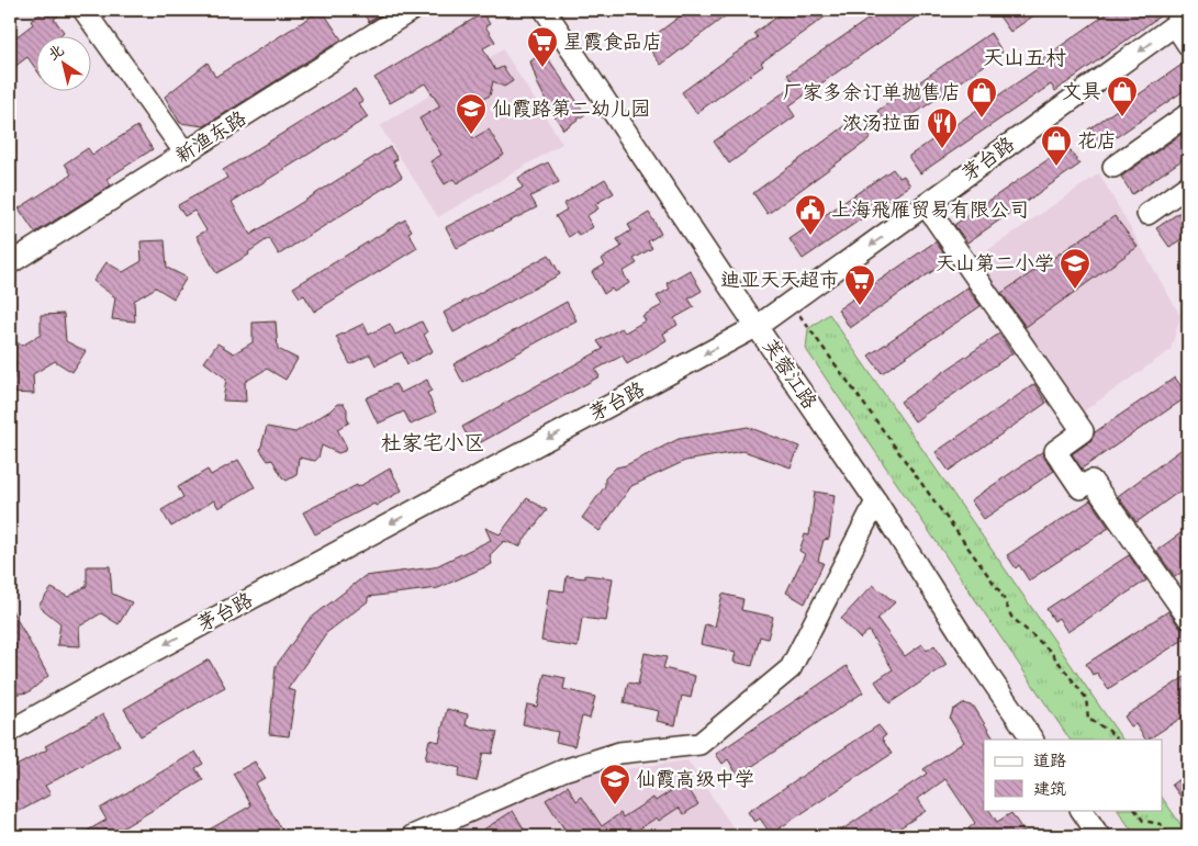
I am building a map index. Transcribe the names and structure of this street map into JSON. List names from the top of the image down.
{
  "streets": {
    "street": ["新渔东路", "茅台路", "芙蓉江路"]
  },
  "crossings": [
    ["茅台路", "芙蓉江路"]
  ],
  "one_way": ["茅台路"],
  "districts": ["天山五村", "杜家宅小区"],
  "places": {
    "supermarket": ["星霞食品店", "迪亚天天超市"],
    "shop": ["文具", "厂家多余订单抛售店", "花店"],
    "school or university": ["仙霞路第二幼儿园", "天山第二小学", "仙霞高级中学"],
    "restaurant": ["浓汤拉面"],
    "public building": ["上海飛雁贸易有限公司"]
  },
  "legend": ["道路", "建筑"],
  "north": "top left"
}
